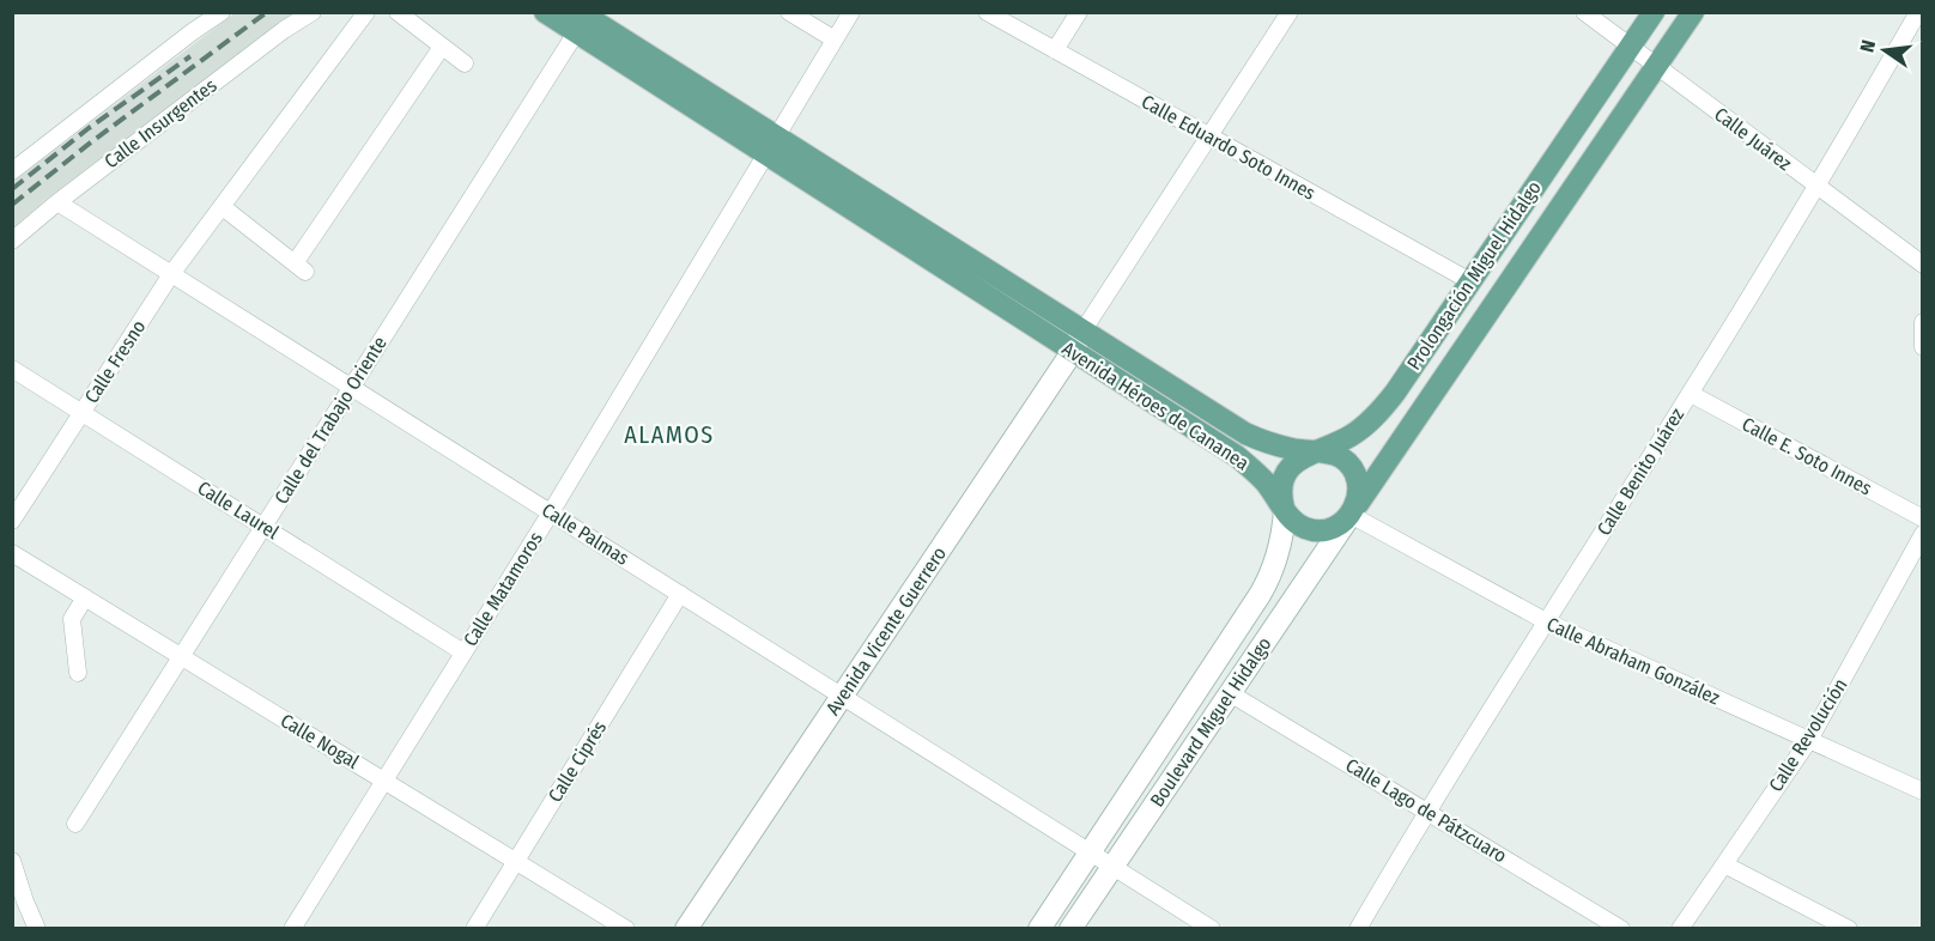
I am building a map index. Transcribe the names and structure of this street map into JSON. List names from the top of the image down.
{
  "streets": {
    "main road": ["Prolongación Miguel Hidalgo", "Avenida Héroes de Cananea"],
    "street": [
      "Calle Insurgentes",
      "Calle Juárez",
      "Calle Eduardo Soto Innes",
      "Calle Fresno",
      "Calle del Trabajo Oriente",
      "Calle E. Soto Innes",
      "Calle Benito Juárez",
      "Calle Laurel",
      "Calle Palmas",
      "Calle Matamoros",
      "Avenida Vicente Guerrero",
      "Calle Abraham González",
      "Boulevard Miguel Hidalgo",
      "Calle Revolución",
      "Calle Nogal",
      "Calle Ciprés",
      "Calle Lago de Pátzcuaro"
    ]
  },
  "crossings": [
    ["Calle Insurgentes", "Calle Palmas"],
    ["Calle Juárez", "Prolongación Miguel Hidalgo"],
    ["Calle Juárez", "Calle Benito Juárez"],
    ["Calle Eduardo Soto Innes", "Prolongación Miguel Hidalgo"],
    ["Prolongación Miguel Hidalgo", "Avenida Héroes de Cananea"],
    ["Prolongación Miguel Hidalgo", "Calle Abraham González"],
    ["Prolongación Miguel Hidalgo", "Boulevard Miguel Hidalgo"],
    ["Calle Fresno", "Calle Laurel"],
    ["Calle Fresno", "Calle Palmas"],
    ["Avenida Héroes de Cananea", "Calle del Trabajo Oriente"],
    ["Avenida Héroes de Cananea", "Calle Matamoros"],
    ["Avenida Héroes de Cananea", "Avenida Vicente Guerrero"],
    ["Avenida Héroes de Cananea", "Calle Abraham González"],
    ["Avenida Héroes de Cananea", "Boulevard Miguel Hidalgo"],
    ["Calle del Trabajo Oriente", "Calle Laurel"],
    ["Calle del Trabajo Oriente", "Calle Palmas"],
    ["Calle del Trabajo Oriente", "Calle Nogal"],
    ["Calle E. Soto Innes", "Calle Benito Juárez"],
    ["Calle Benito Juárez", "Calle Abraham González"],
    ["Calle Benito Juárez", "Calle Lago de Pátzcuaro"],
    ["Calle Laurel", "Calle Matamoros"],
    ["Calle Palmas", "Calle Matamoros"],
    ["Calle Palmas", "Avenida Vicente Guerrero"],
    ["Calle Palmas", "Boulevard Miguel Hidalgo"],
    ["Calle Palmas", "Calle Ciprés"],
    ["Calle Matamoros", "Calle Nogal"],
    ["Calle Abraham González", "Boulevard Miguel Hidalgo"],
    ["Calle Abraham González", "Calle Revolución"],
    ["Boulevard Miguel Hidalgo", "Calle Lago de Pátzcuaro"],
    ["Calle Nogal", "Calle Ciprés"]
  ],
  "districts": ["ALAMOS"],
  "north": "left"
}
